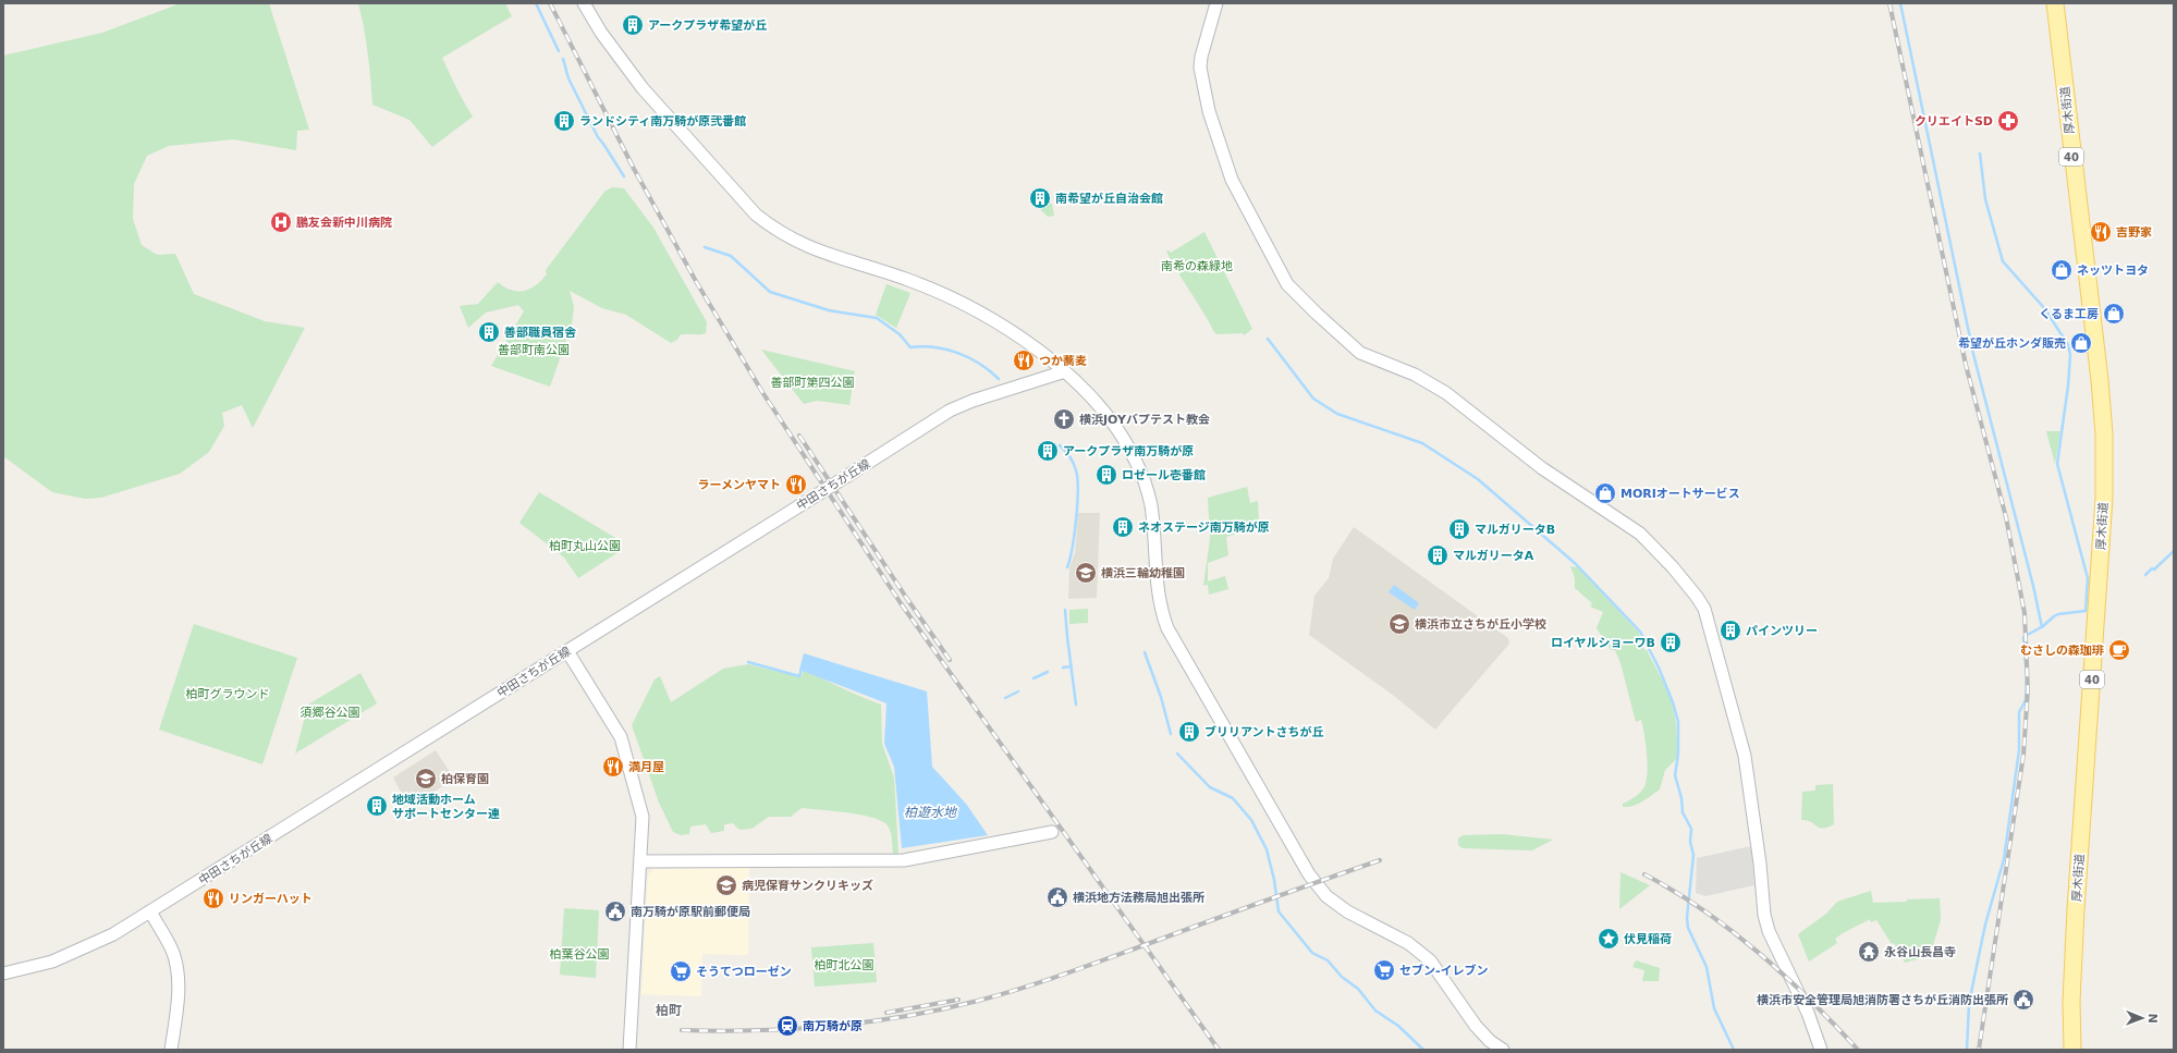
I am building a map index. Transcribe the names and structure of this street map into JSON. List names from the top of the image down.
{
  "streets": {
    "main road": ["厚木街道", "40"],
    "street": ["中田さちが丘線"]
  },
  "districts": ["柏町"],
  "water": ["柏遊水地"],
  "parks": [
    "南希の森緑地",
    "善部町南公園",
    "善部町第四公園",
    "柏町丸山公園",
    "柏町グラウンド",
    "須郷谷公園",
    "柏葉谷公園",
    "柏町北公園"
  ],
  "places": {
    "building": [
      "アークプラザ希望が丘",
      "ランドシティ南万騎が原弐番館",
      "南希望が丘自治会館",
      "善部職員宿舎",
      "アークプラザ南万騎が原",
      "ロゼール壱番館",
      "ネオステージ南万騎が原",
      "マルガリータB",
      "マルガリータA",
      "パインツリー",
      "ロイヤルショーワB",
      "ブリリアントさちが丘",
      "地域活動ホーム サポートセンター連"
    ],
    "pharmacy": ["クリエイトSD"],
    "hospital": ["鵬友会新中川病院"],
    "restaurant": [
      "吉野家",
      "つか蕎麦",
      "ラーメンヤマト",
      "満月屋",
      "リンガーハット"
    ],
    "shop": [
      "ネッツトヨタ",
      "くるま工房",
      "希望が丘ホンダ販売",
      "MORIオートサービス"
    ],
    "church": ["横浜JOYバプテスト教会"],
    "school or university": [
      "横浜三輪幼稚園",
      "横浜市立さちが丘小学校",
      "柏保育園",
      "病児保育サンクリキッズ"
    ],
    "cafe": ["むさしの森珈琲"],
    "public building": ["横浜地方法務局旭出張所", "南万騎が原駅前郵便局", "横浜市安全管理局旭消防署さちが丘消防出張所"],
    "place": ["伏見稲荷"],
    "temple": ["永谷山長昌寺"],
    "supermarket": ["セブン-イレブン", "そうてつローゼン"],
    "station": ["南万騎が原"]
  },
  "north": "right"
}
